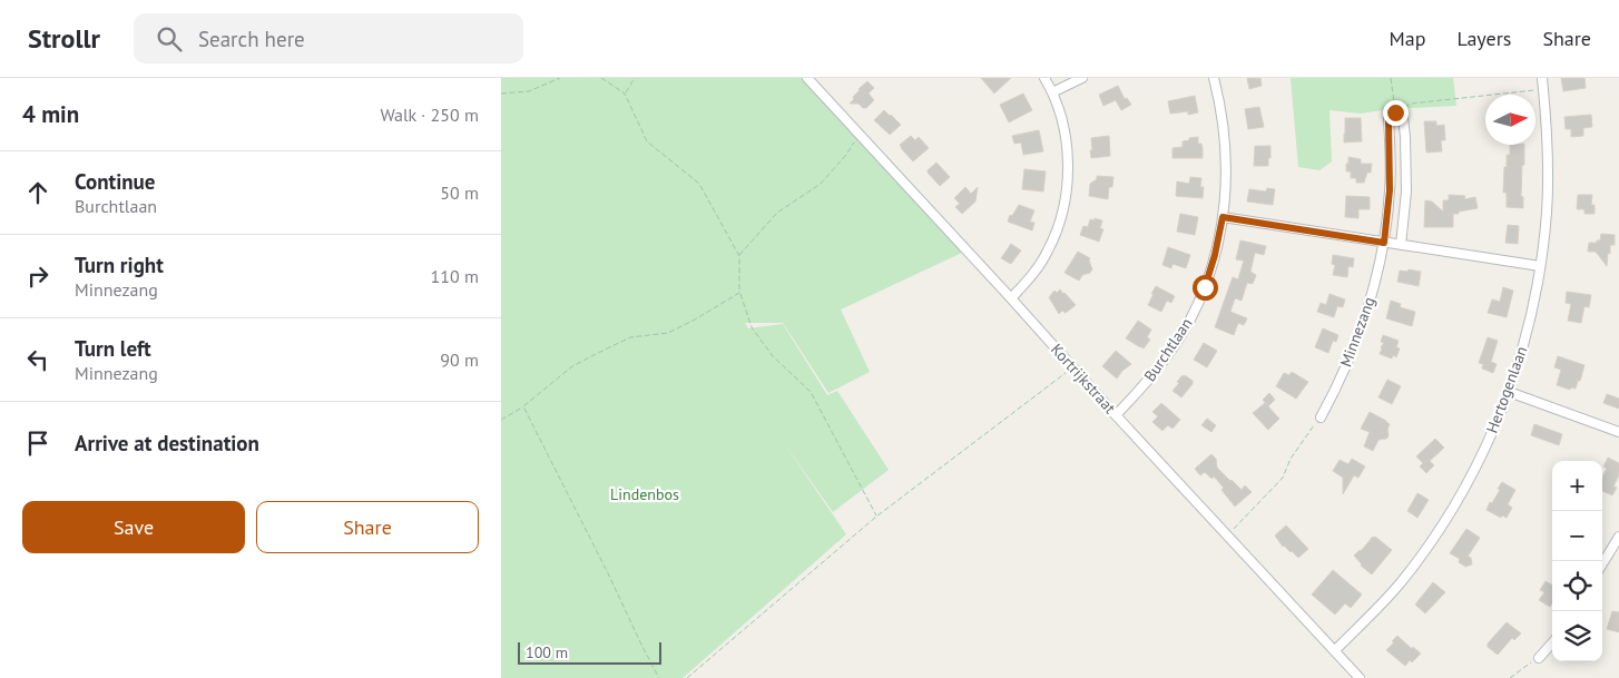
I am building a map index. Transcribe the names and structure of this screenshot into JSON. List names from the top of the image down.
{
  "streets": {
    "street": [
      "Minnezang",
      "Burchtlaan",
      "Kortrijkstraat",
      "Hertogenlaan"
    ]
  },
  "crossings": [
    ["Burchtlaan", "Kortrijkstraat"],
    ["Kortrijkstraat", "Hertogenlaan"]
  ],
  "parks": ["Lindenbos"],
  "scale_bar": "100 m",
  "north": "right",
  "page": {
    "header": "Strollr",
    "search": "Search here",
    "nav": ["Map", "Layers", "Share"],
    "heading": ["4 min", "Walk · 250 m"],
    "list": [
      ["Continue", "Burchtlaan", "50 m"],
      ["Turn right", "Minnezang", "110 m"],
      ["Turn left", "Minnezang", "90 m"],
      "Arrive at destination"
    ],
    "map_buttons": ["+", "−"],
    "buttons": ["Save", "Share"],
    "scale": "100 m"
  }
}
